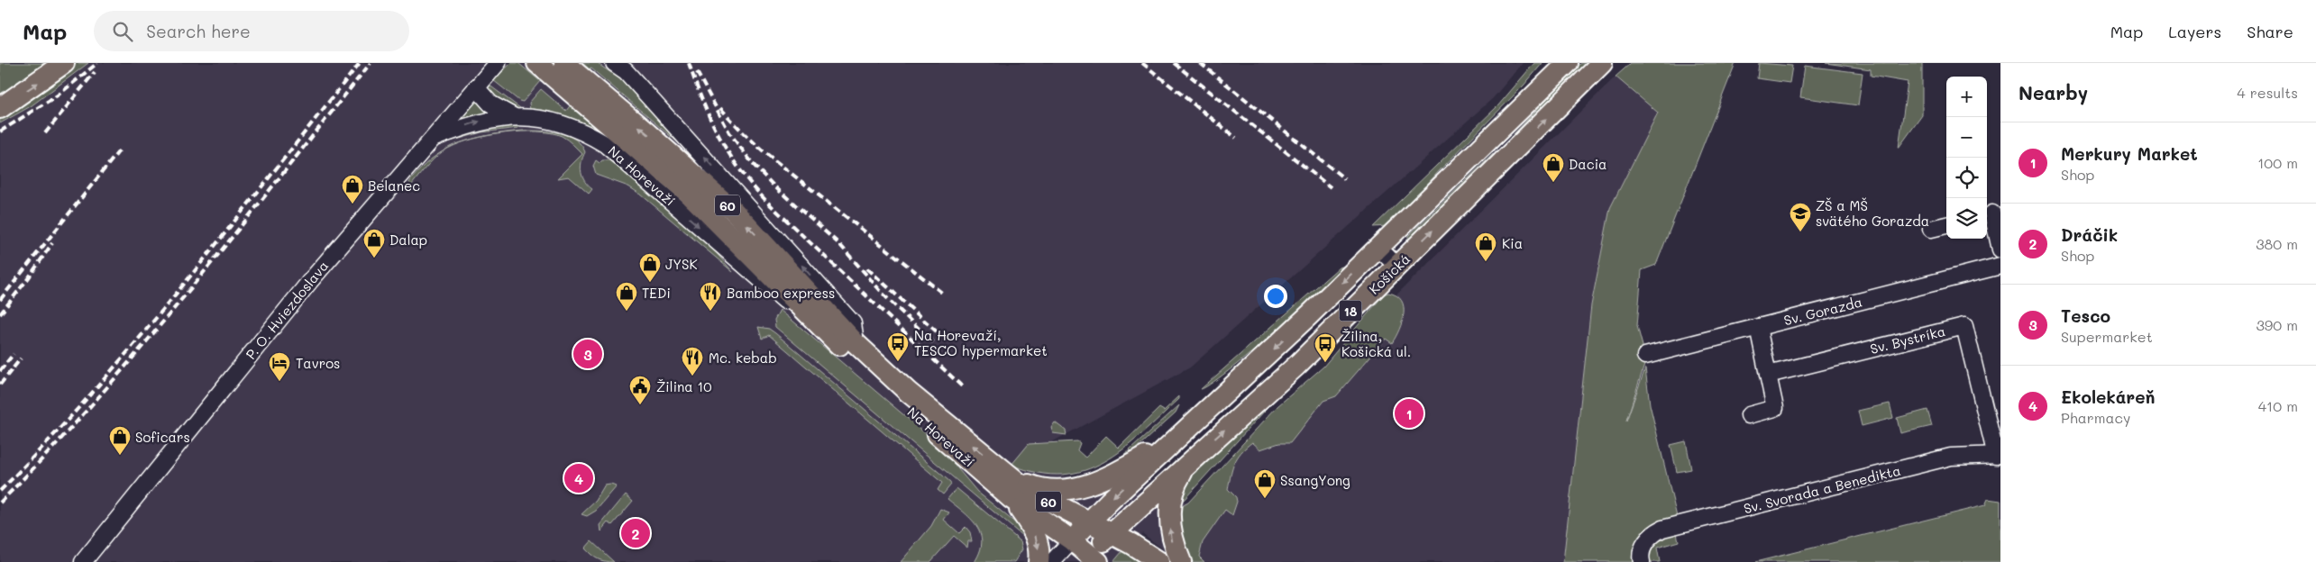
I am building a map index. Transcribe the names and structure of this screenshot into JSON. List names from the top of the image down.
{
  "streets": {
    "main road": [
      "Na Horevaží",
      "60",
      "Košická",
      "18"
    ],
    "street": [
      "P. O. Hviezdoslava",
      "Sv. Gorazda",
      "Sv. Bystríka",
      "Sv. Svorada a Benedikta"
    ]
  },
  "crossings": [
    ["Na Horevaží", "60"],
    ["Na Horevaží", "Košická"],
    ["Na Horevaží", "P. O. Hviezdoslava"],
    ["Na Horevaží", "18"],
    ["60", "Košická"],
    ["60", "18"],
    ["Košická", "18"],
    ["Sv. Bystríka", "Sv. Svorada a Benedikta"]
  ],
  "places": {
    "shop": [
      "Dacia",
      "Belanec",
      "Dalap",
      "Kia",
      "JYSK",
      "TEDi",
      "Soficars",
      "SsangYong"
    ],
    "school or university": ["ZŠ a MŠ svätého Gorazda"],
    "restaurant": ["Bamboo express", "Mc. kebab"],
    "bus stop": ["Na Horevaží, TESCO hypermarket", "Žilina, Košická ul."],
    "hotel": ["Tavros"],
    "public building": ["Žilina 10"]
  },
  "page": {
    "header": "Map",
    "search": "Search here",
    "nav": ["Map", "Layers", "Share"],
    "heading": ["Nearby", "4 results"],
    "map_buttons": ["+", "−"],
    "list": [
      {
        "mark": "1",
        "name": "Merkury Market",
        "note": "Shop",
        "value": "100 m"
      },
      {
        "mark": "2",
        "name": "Dráčik",
        "note": "Shop",
        "value": "380 m"
      },
      {
        "mark": "3",
        "name": "Tesco",
        "note": "Supermarket",
        "value": "390 m"
      },
      {
        "mark": "4",
        "name": "Ekolekáreň",
        "note": "Pharmacy",
        "value": "410 m"
      }
    ],
    "pins": [
      "3",
      "1",
      "4",
      "2"
    ]
  }
}
